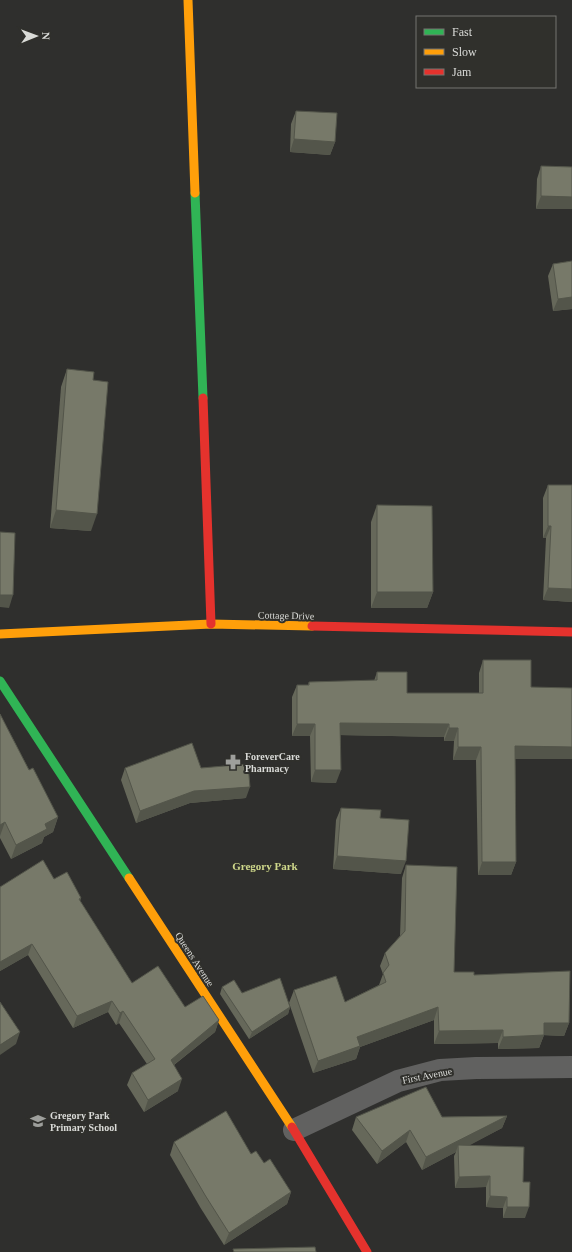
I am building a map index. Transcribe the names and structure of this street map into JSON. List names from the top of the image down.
{
  "streets": {
    "street": ["Cottage Drive", "Queens Avenue", "First Avenue"]
  },
  "crossings": [
    ["Queens Avenue", "First Avenue"]
  ],
  "districts": ["Gregory Park"],
  "places": {
    "pharmacy": ["ForeverCare Pharmacy"],
    "school or university": ["Gregory Park Primary School"]
  },
  "legend": ["Fast", "Slow", "Jam"],
  "north": "right"
}
